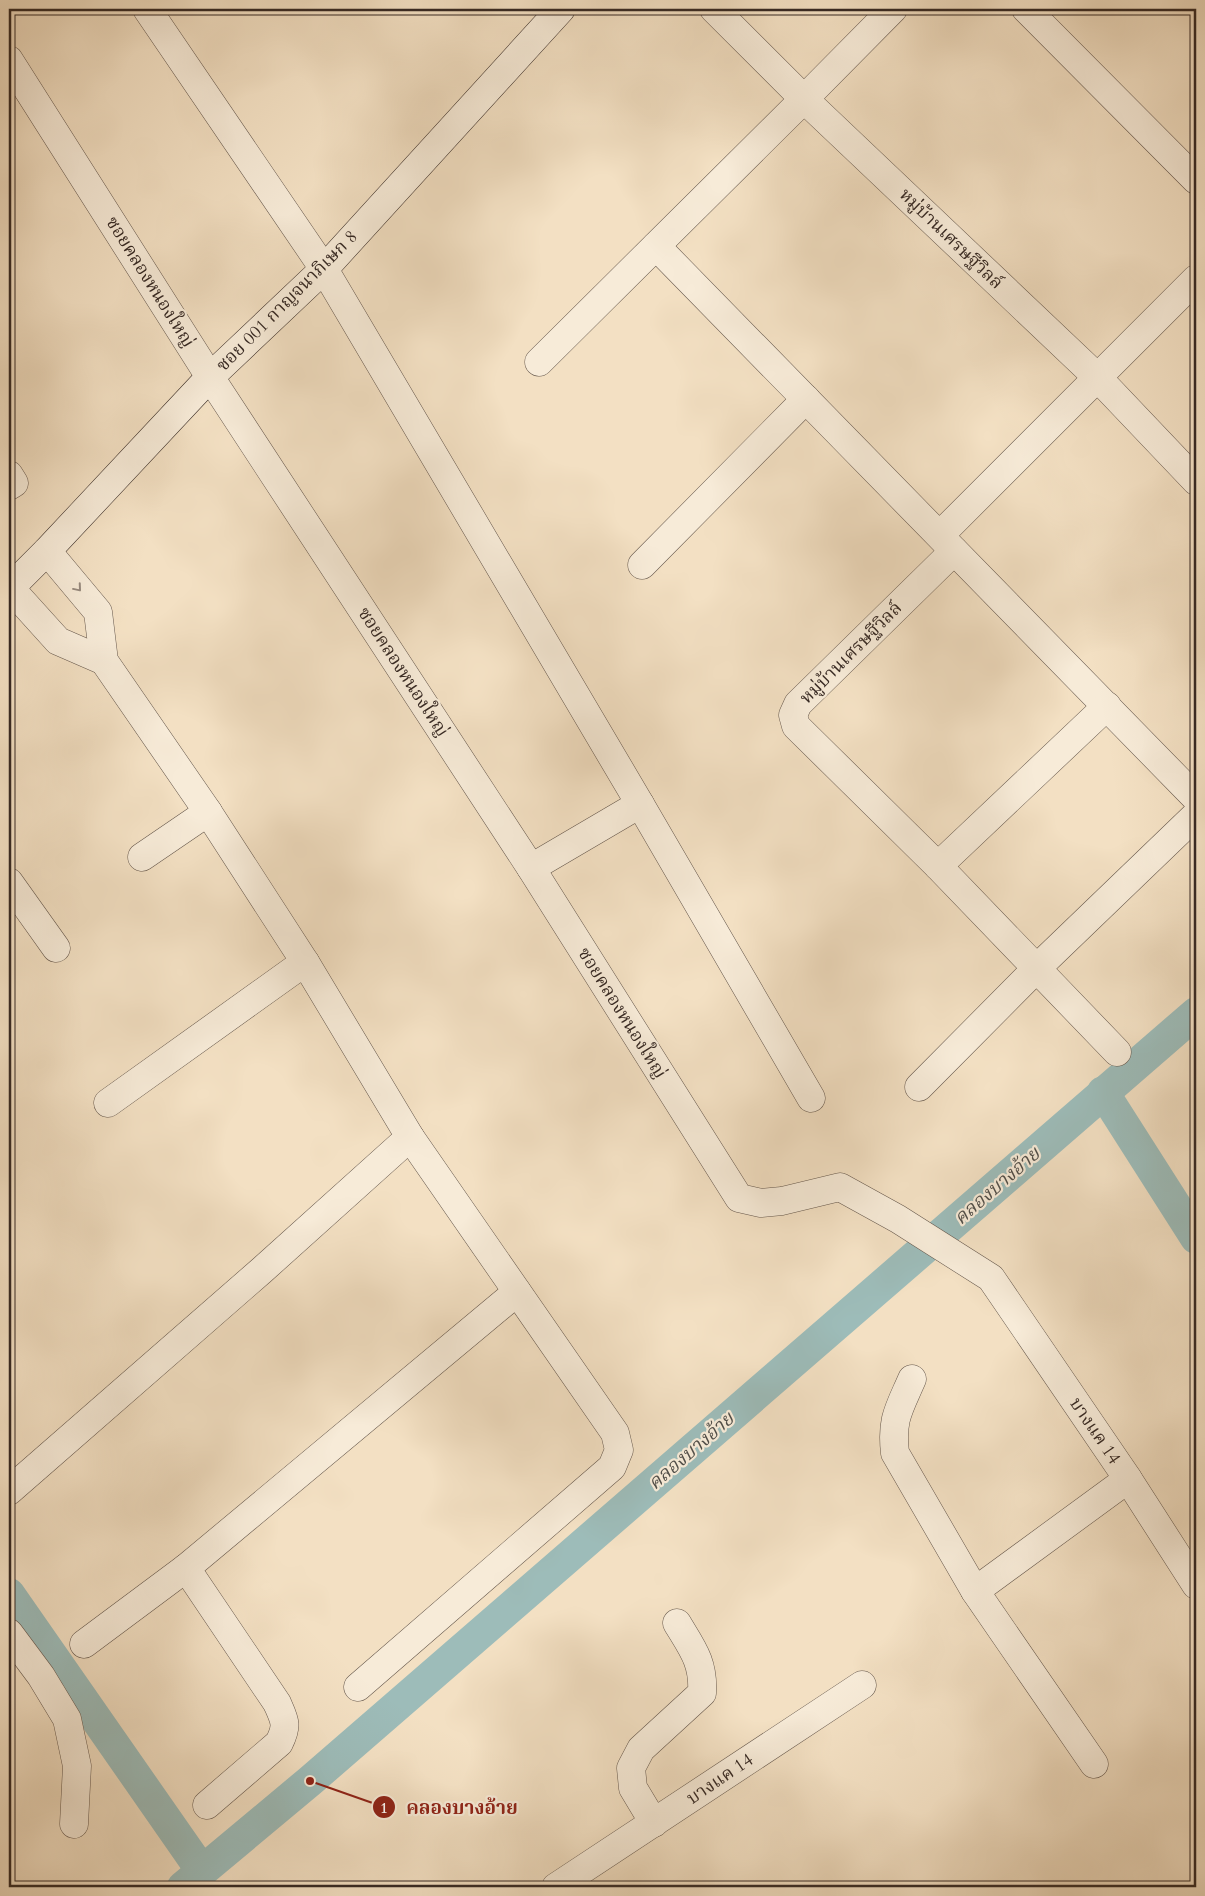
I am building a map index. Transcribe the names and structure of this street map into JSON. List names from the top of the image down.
{
  "streets": {
    "street": [
      "หมู่บ้านเศรษฐีวิลล์",
      "ซอยคลองหนองใหญ่",
      "ซอย 001 กาญจนาภิเษก 8",
      "บางแค 14"
    ]
  },
  "crossings": [
    ["ซอยคลองหนองใหญ่", "ซอย 001 กาญจนาภิเษก 8"],
    ["ซอยคลองหนองใหญ่", "บางแค 14"]
  ],
  "water": ["คลองบางอ้าย"],
  "places": ["คลองบางอ้าย"]
}
